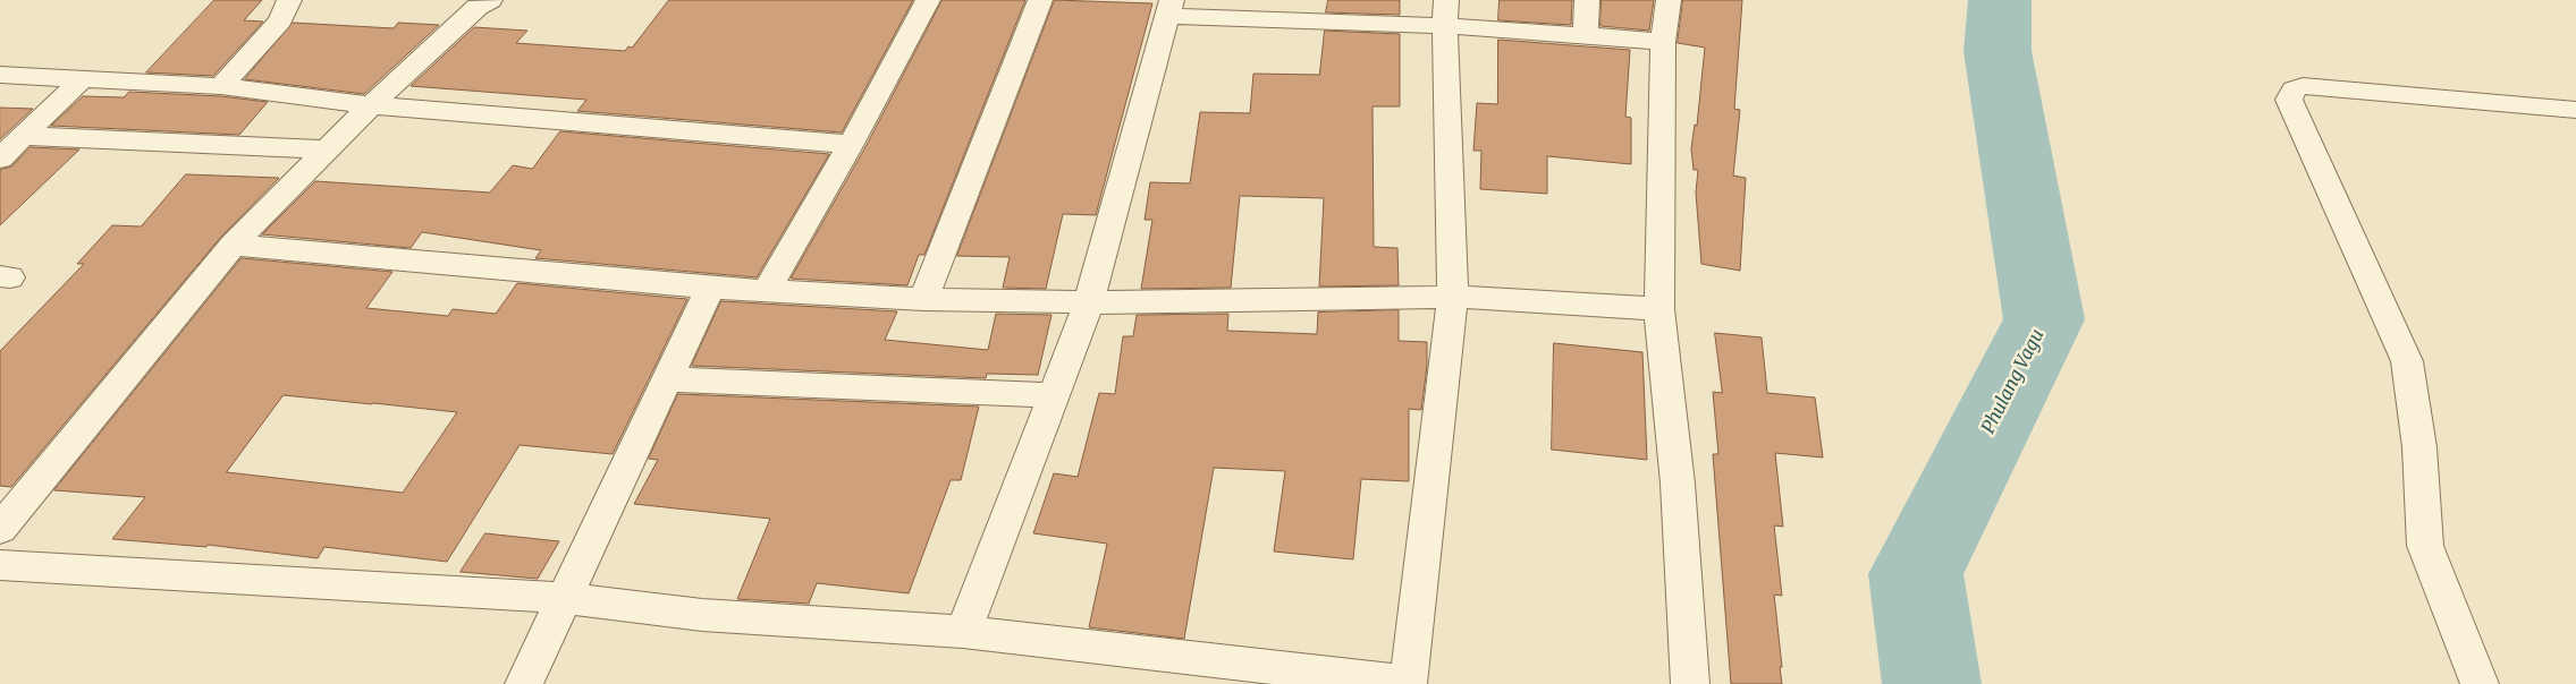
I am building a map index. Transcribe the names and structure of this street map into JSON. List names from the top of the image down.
{
  "water": ["Phulang Vagu"]
}
